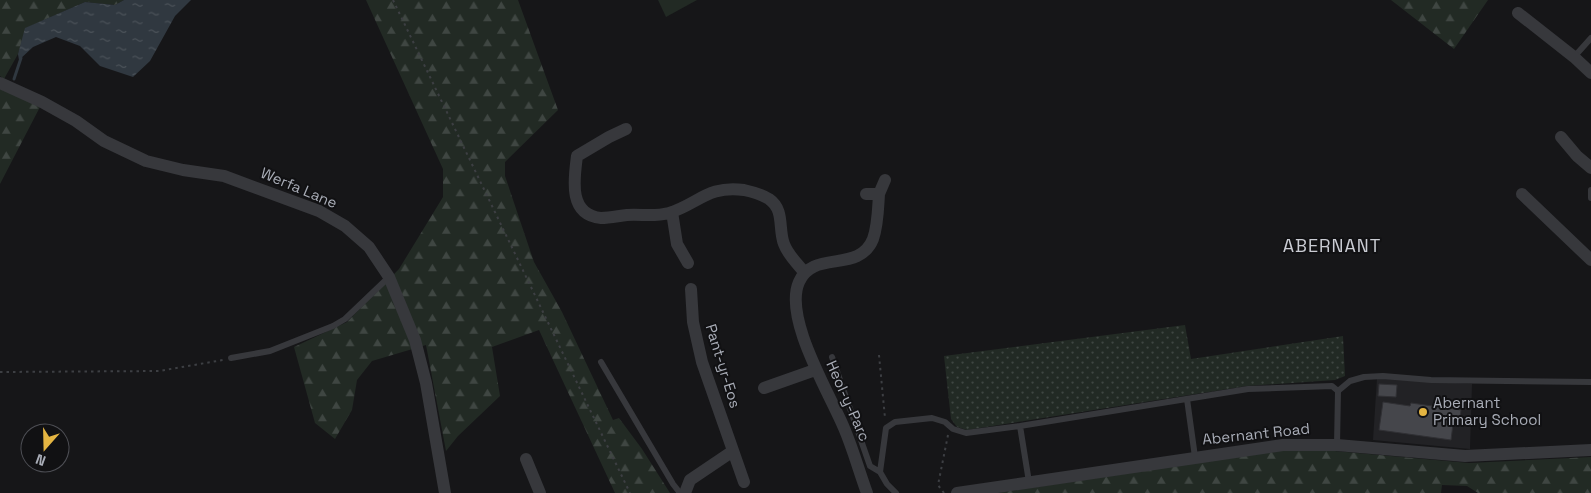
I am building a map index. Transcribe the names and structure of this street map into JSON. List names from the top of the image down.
{
  "streets": {
    "street": [
      "Werfa Lane",
      "Pant-yr-Eos",
      "Heol-y-Parc",
      "Abernant Road"
    ]
  },
  "districts": ["ABERNANT"],
  "places": ["Abernant Primary School"],
  "north": "bottom"
}
